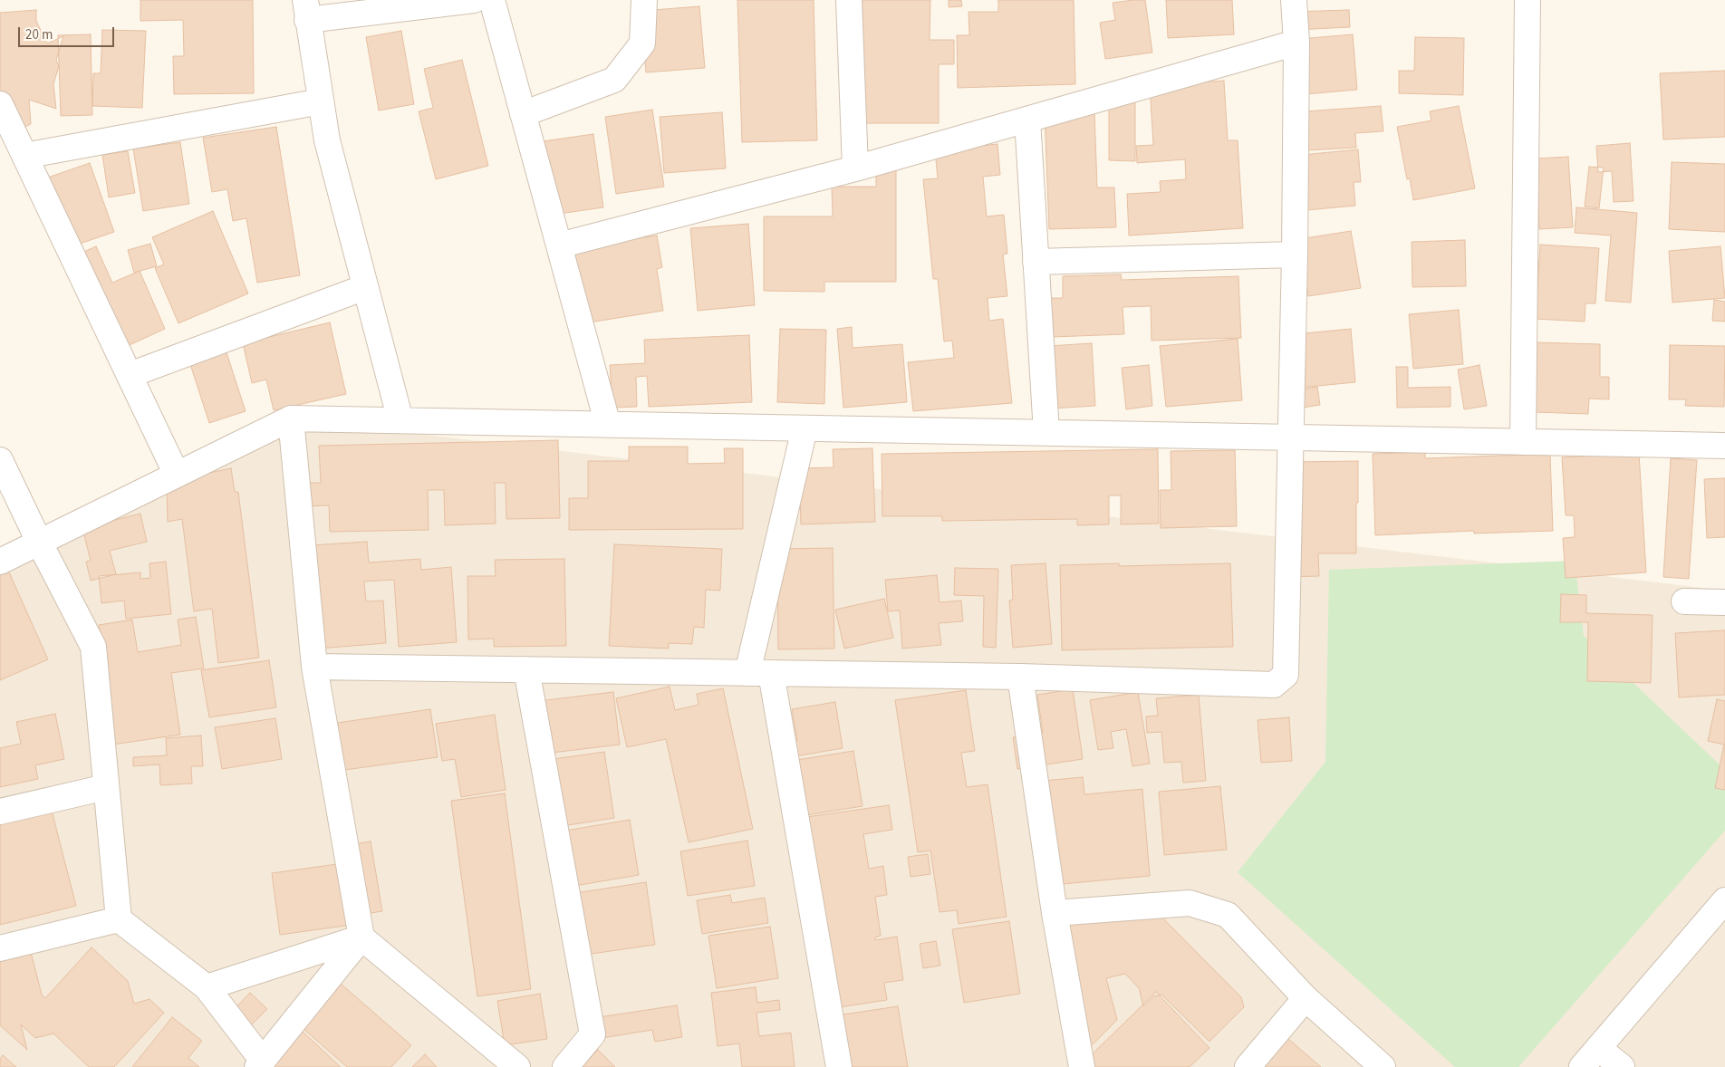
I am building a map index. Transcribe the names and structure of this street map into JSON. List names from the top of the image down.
{
  "scale_bar": "20 m"
}
